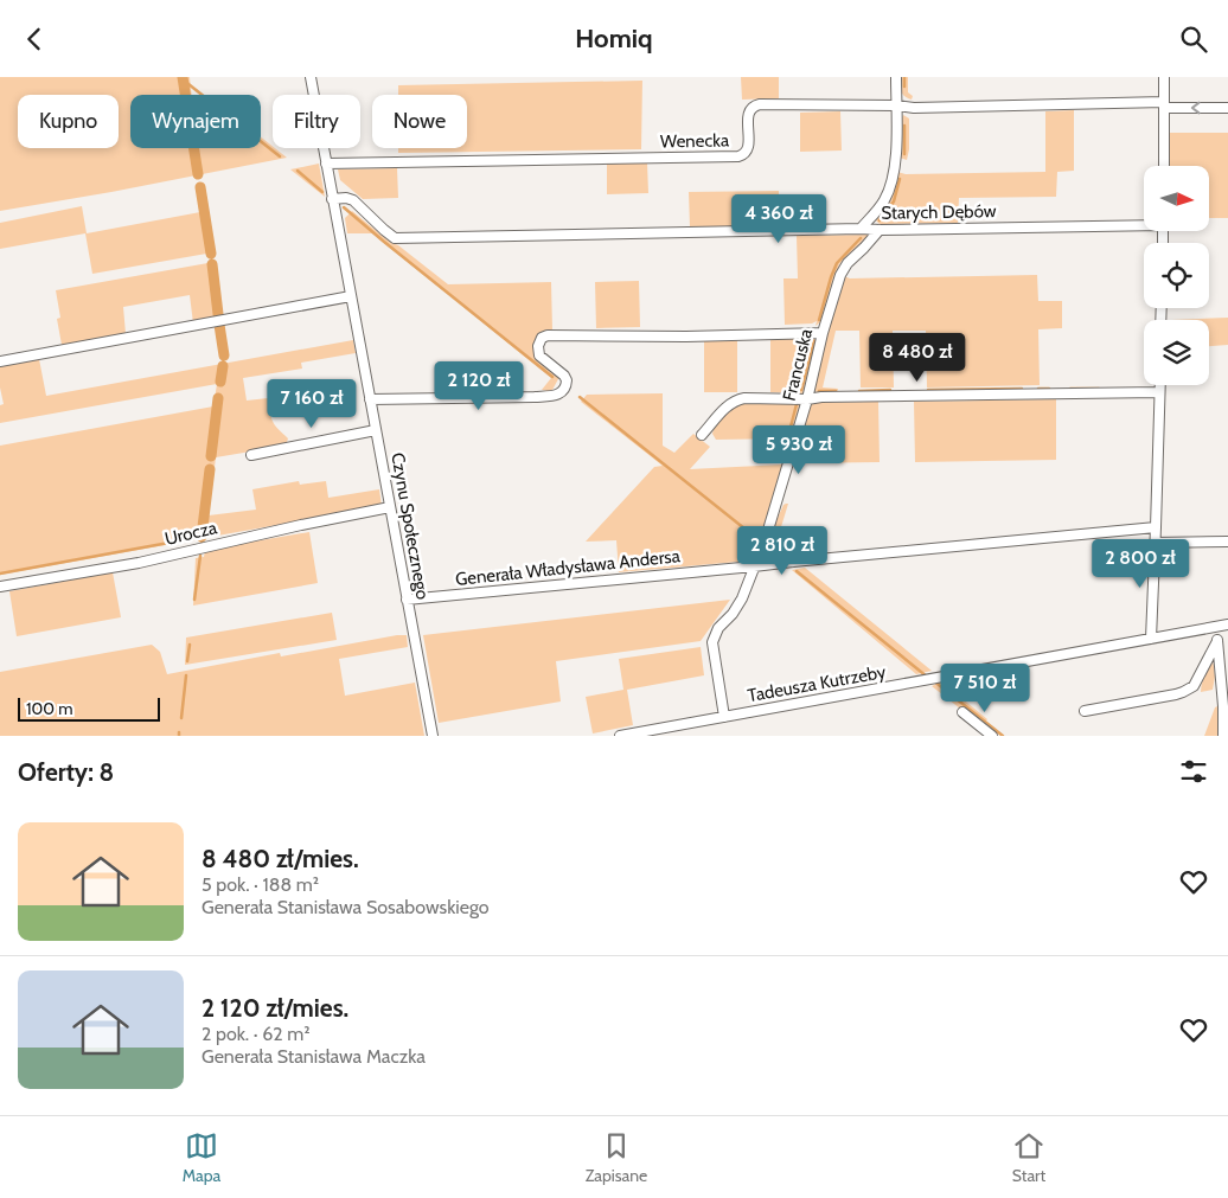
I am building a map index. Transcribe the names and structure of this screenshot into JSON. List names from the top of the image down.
{
  "streets": {
    "street": [
      "Wenecka",
      "Starych Dębów",
      "Francuska",
      "Czynu Społecznego",
      "Urocza",
      "Generała Władysława Andersa",
      "Tadeusza Kutrzeby"
    ]
  },
  "crossings": [
    ["Wenecka", "Czynu Społecznego"],
    ["Starych Dębów", "Francuska"],
    ["Starych Dębów", "Czynu Społecznego"],
    ["Francuska", "Generała Władysława Andersa"],
    ["Francuska", "Tadeusza Kutrzeby"],
    ["Czynu Społecznego", "Urocza"],
    ["Czynu Społecznego", "Generała Władysława Andersa"]
  ],
  "scale_bar": "100 m",
  "north": "right",
  "page": {
    "header": "Homiq",
    "chip": [
      "Kupno",
      "Wynajem",
      "Filtry",
      "Nowe"
    ],
    "price": [
      "4 360 zł",
      "8 480 zł",
      "2 120 zł",
      "7 160 zł",
      "5 930 zł",
      "2 810 zł",
      "2 800 zł",
      "7 510 zł"
    ],
    "scale": "100 m",
    "heading": "Oferty: 8",
    "list": [
      {
        "name": "8 480 zł/mies.",
        "note": "5 pok. · 188 m² · Generała Stanisława Sosabowskiego"
      },
      {
        "name": "2 120 zł/mies.",
        "note": "2 pok. · 62 m² · Generała Stanisława Maczka"
      }
    ],
    "tabs": ["Mapa", "Zapisane", "Start"]
  }
}
